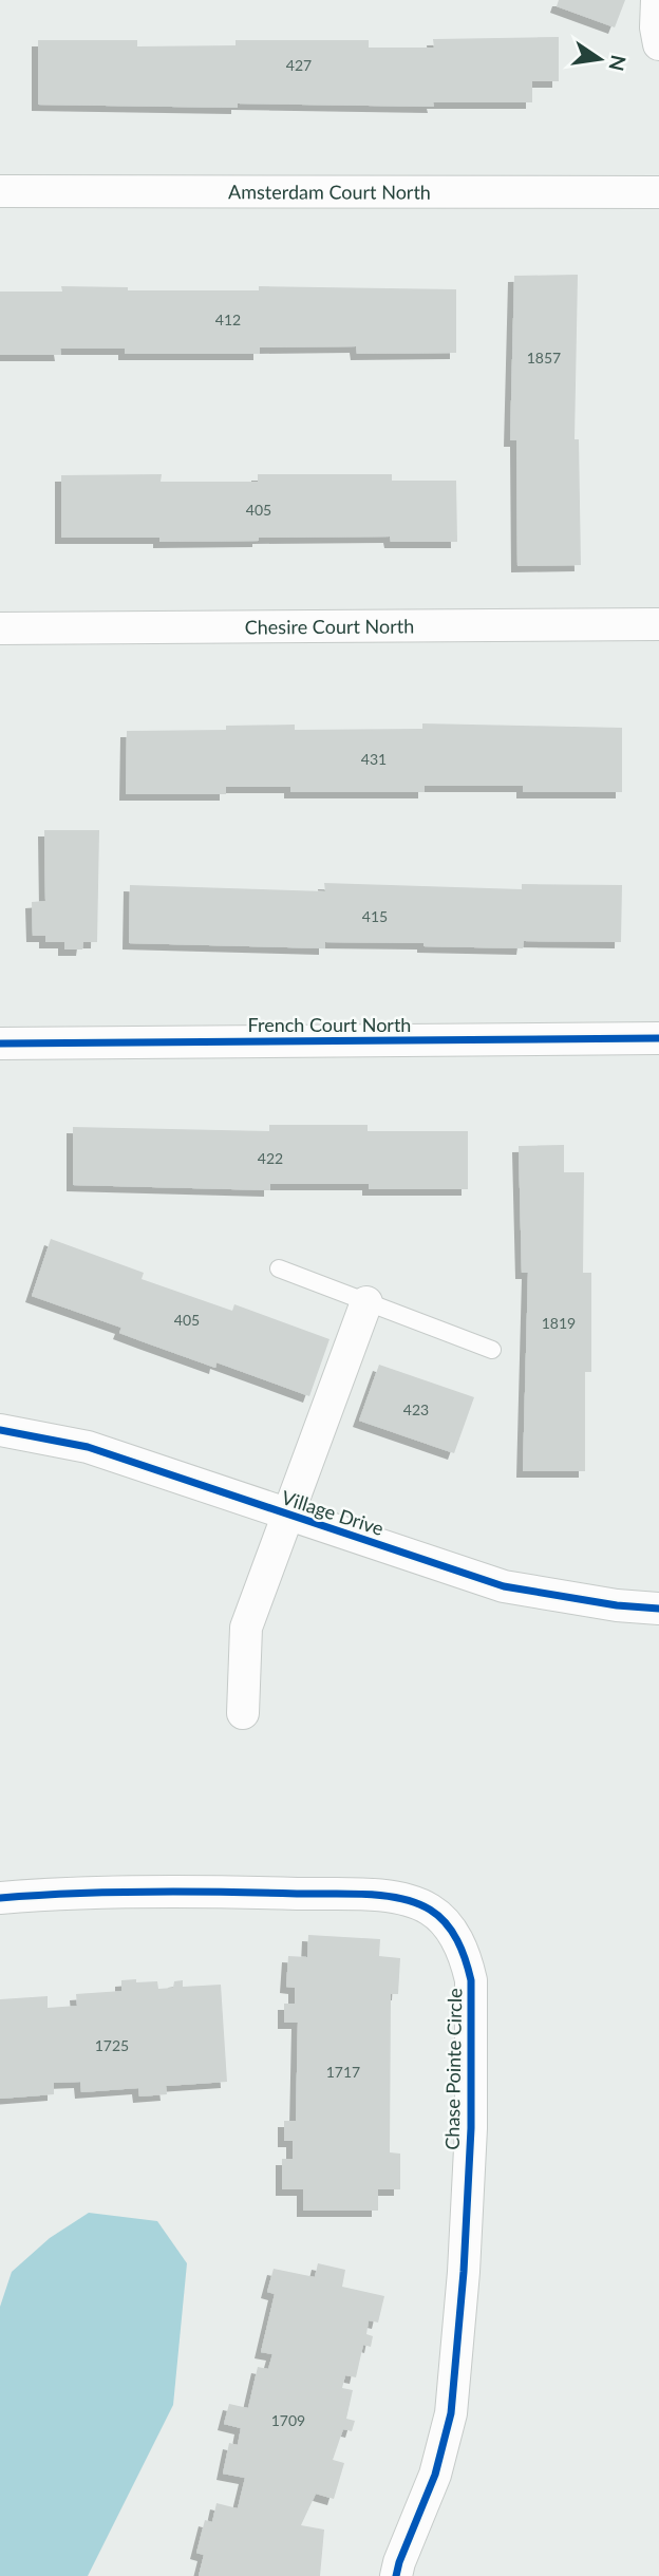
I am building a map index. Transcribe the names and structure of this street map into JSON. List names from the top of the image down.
{
  "streets": {
    "street": [
      "Amsterdam Court North",
      "Chesire Court North",
      "French Court North",
      "Village Drive",
      "Chase Pointe Circle"
    ]
  },
  "house_numbers": [
    "427",
    "412",
    "1857",
    "405",
    "431",
    "415",
    "422",
    "405",
    "1819",
    "423",
    "1725",
    "1717",
    "1709"
  ],
  "north": "right"
}
